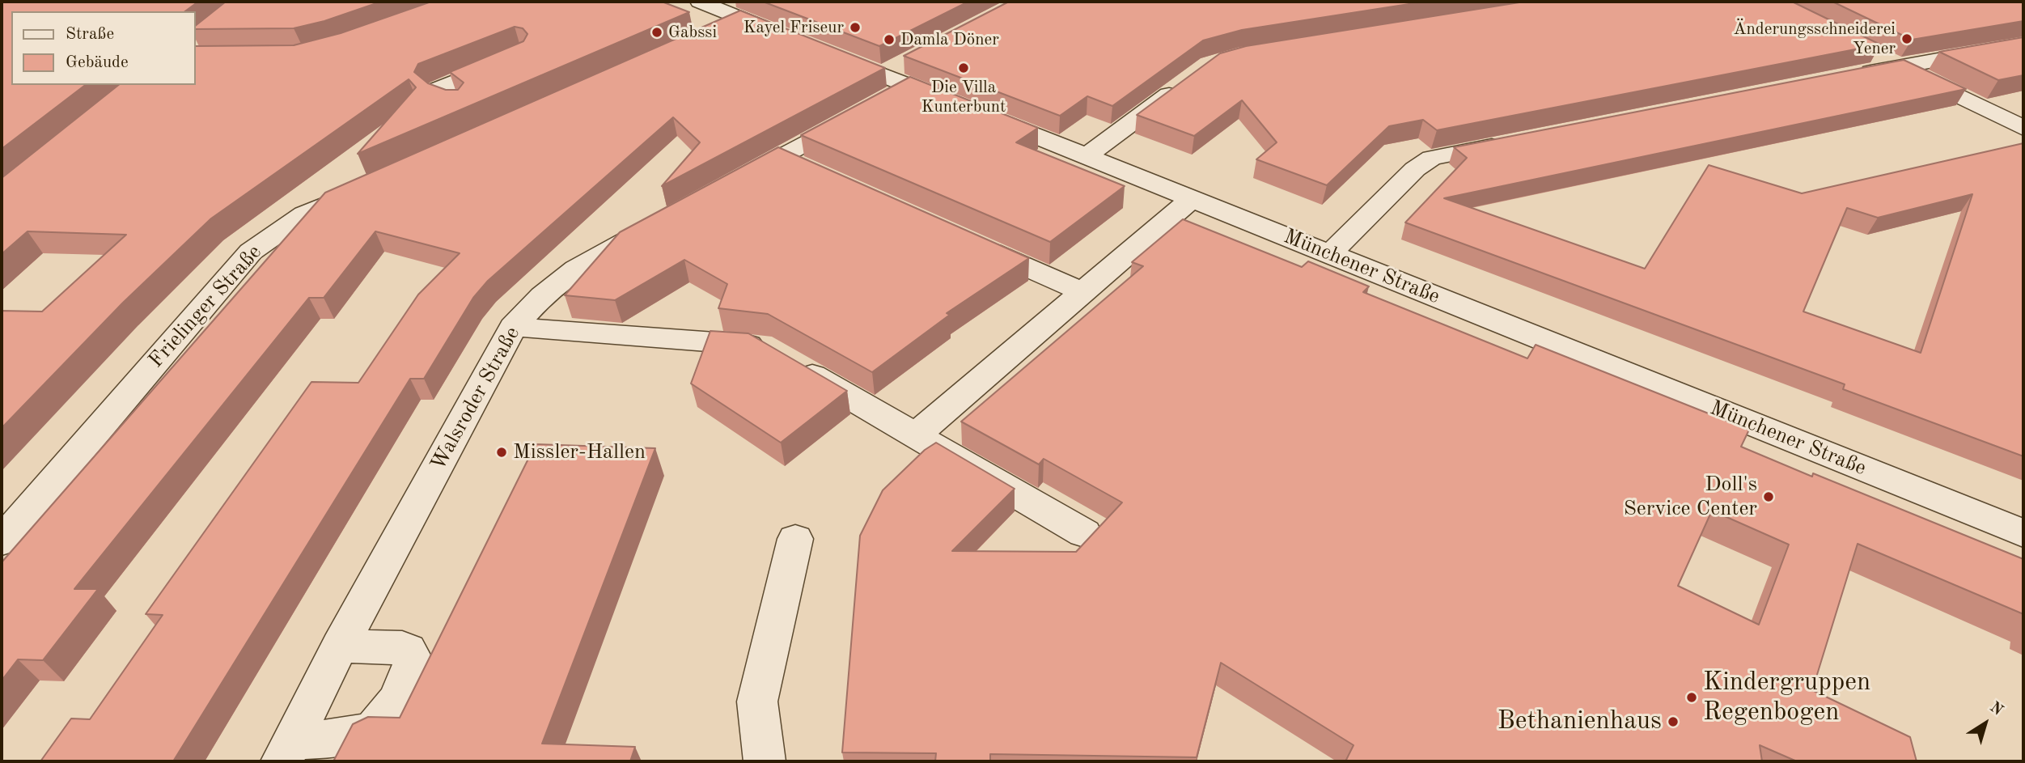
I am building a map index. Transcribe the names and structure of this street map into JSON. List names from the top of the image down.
{
  "streets": {
    "street": ["Münchener Straße", "Frielinger Straße", "Walsroder Straße"]
  },
  "places": [
    "Kayel Friseur",
    "Gabssi",
    "Änderungsschneiderei Yener",
    "Damla Döner",
    "Die Villa Kunterbunt",
    "Missler-Hallen",
    "Doll's Service Center",
    "Kindergruppen Regenbogen",
    "Bethanienhaus"
  ],
  "legend": ["Straße", "Gebäude"],
  "north": "top right"
}
